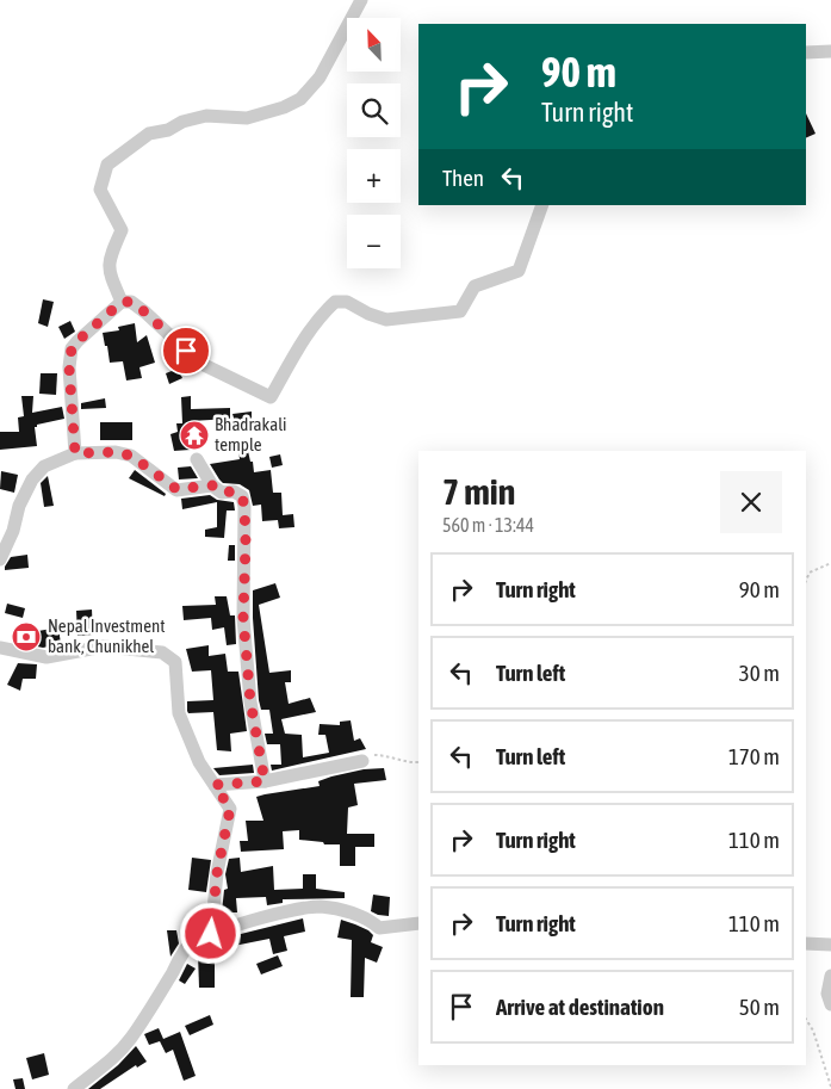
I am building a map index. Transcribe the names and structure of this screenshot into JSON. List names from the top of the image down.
{
  "places": {
    "temple": ["Bhadrakali temple"],
    "bank": ["Nepal Investment bank, Chunikhel"]
  },
  "north": "top left",
  "page": {
    "map_buttons": ["+", "−"],
    "turn": ["90 m", "Turn right"],
    "then": "Then",
    "heading": ["7 min", "560 m · 13:44"],
    "list": [
      {
        "name": "Turn right",
        "value": "90 m"
      },
      {
        "name": "Turn left",
        "value": "30 m"
      },
      {
        "name": "Turn left",
        "value": "170 m"
      },
      {
        "name": "Turn right",
        "value": "110 m"
      },
      {
        "name": "Turn right",
        "value": "110 m"
      },
      {
        "name": "Arrive at destination",
        "value": "50 m"
      }
    ]
  }
}
